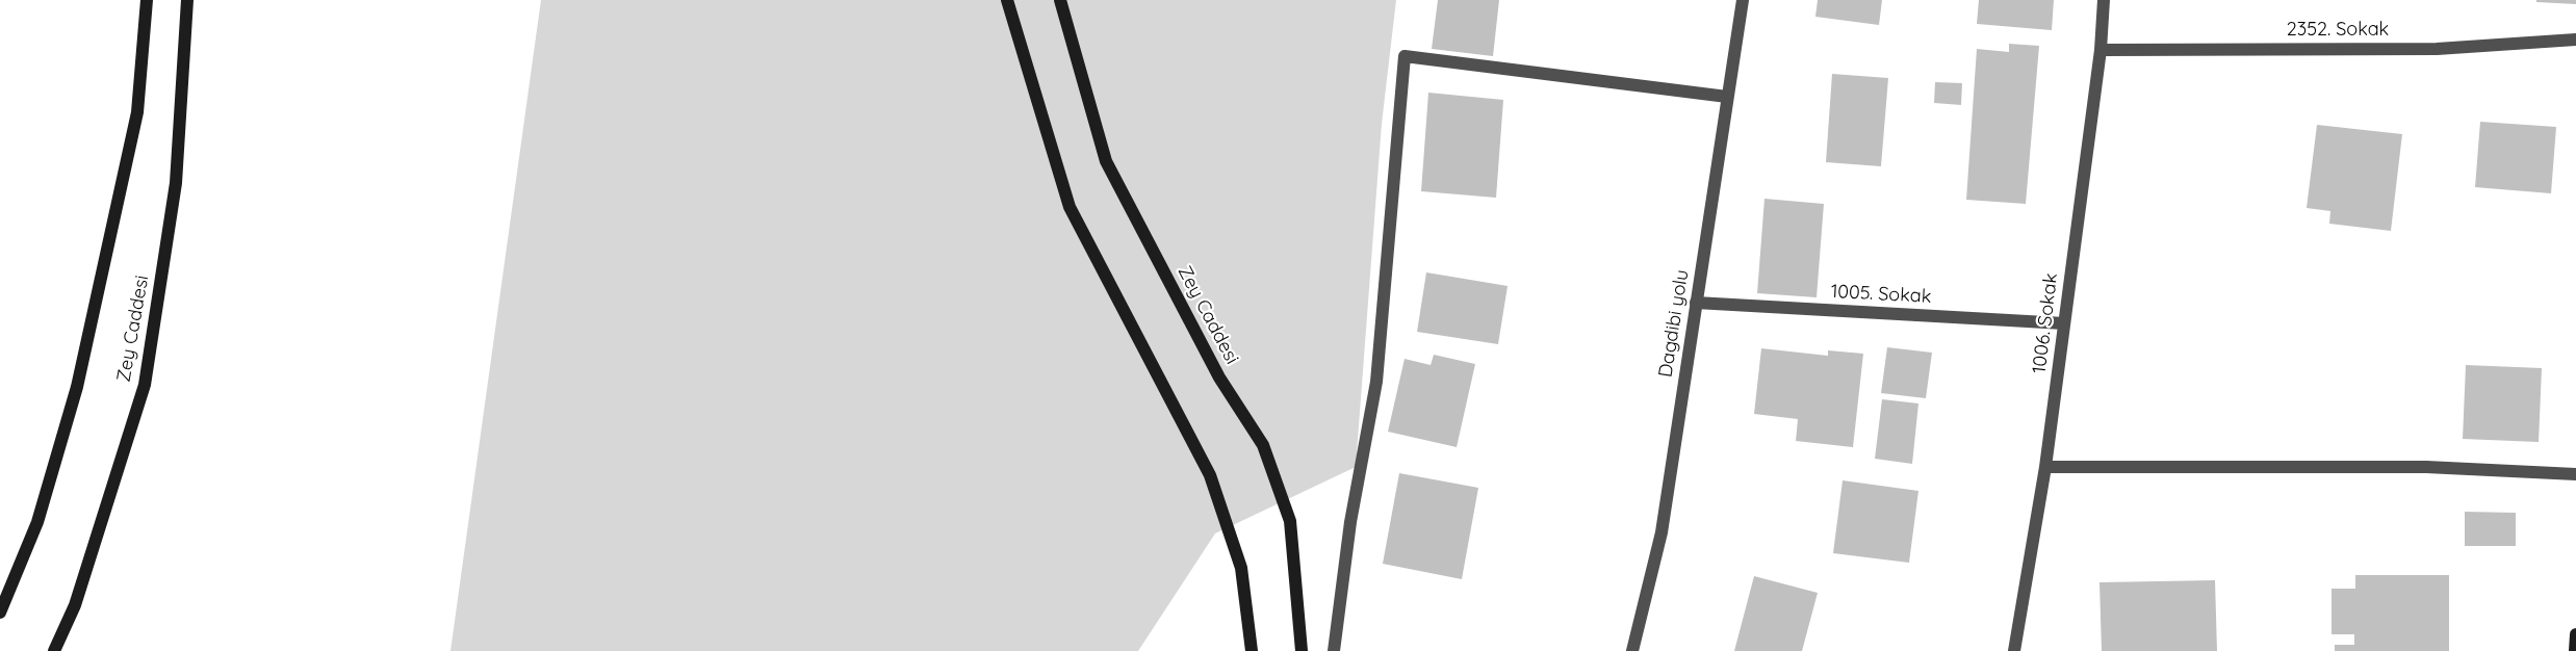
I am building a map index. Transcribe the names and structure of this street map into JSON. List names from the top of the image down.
{
  "streets": {
    "main road": ["Zey Caddesi"],
    "street": [
      "2352. Sokak",
      "1005. Sokak",
      "Dagdibi yolu",
      "1006. Sokak"
    ]
  },
  "crossings": [
    ["2352. Sokak", "1006. Sokak"],
    ["1005. Sokak", "Dagdibi yolu"],
    ["1005. Sokak", "1006. Sokak"]
  ]
}
